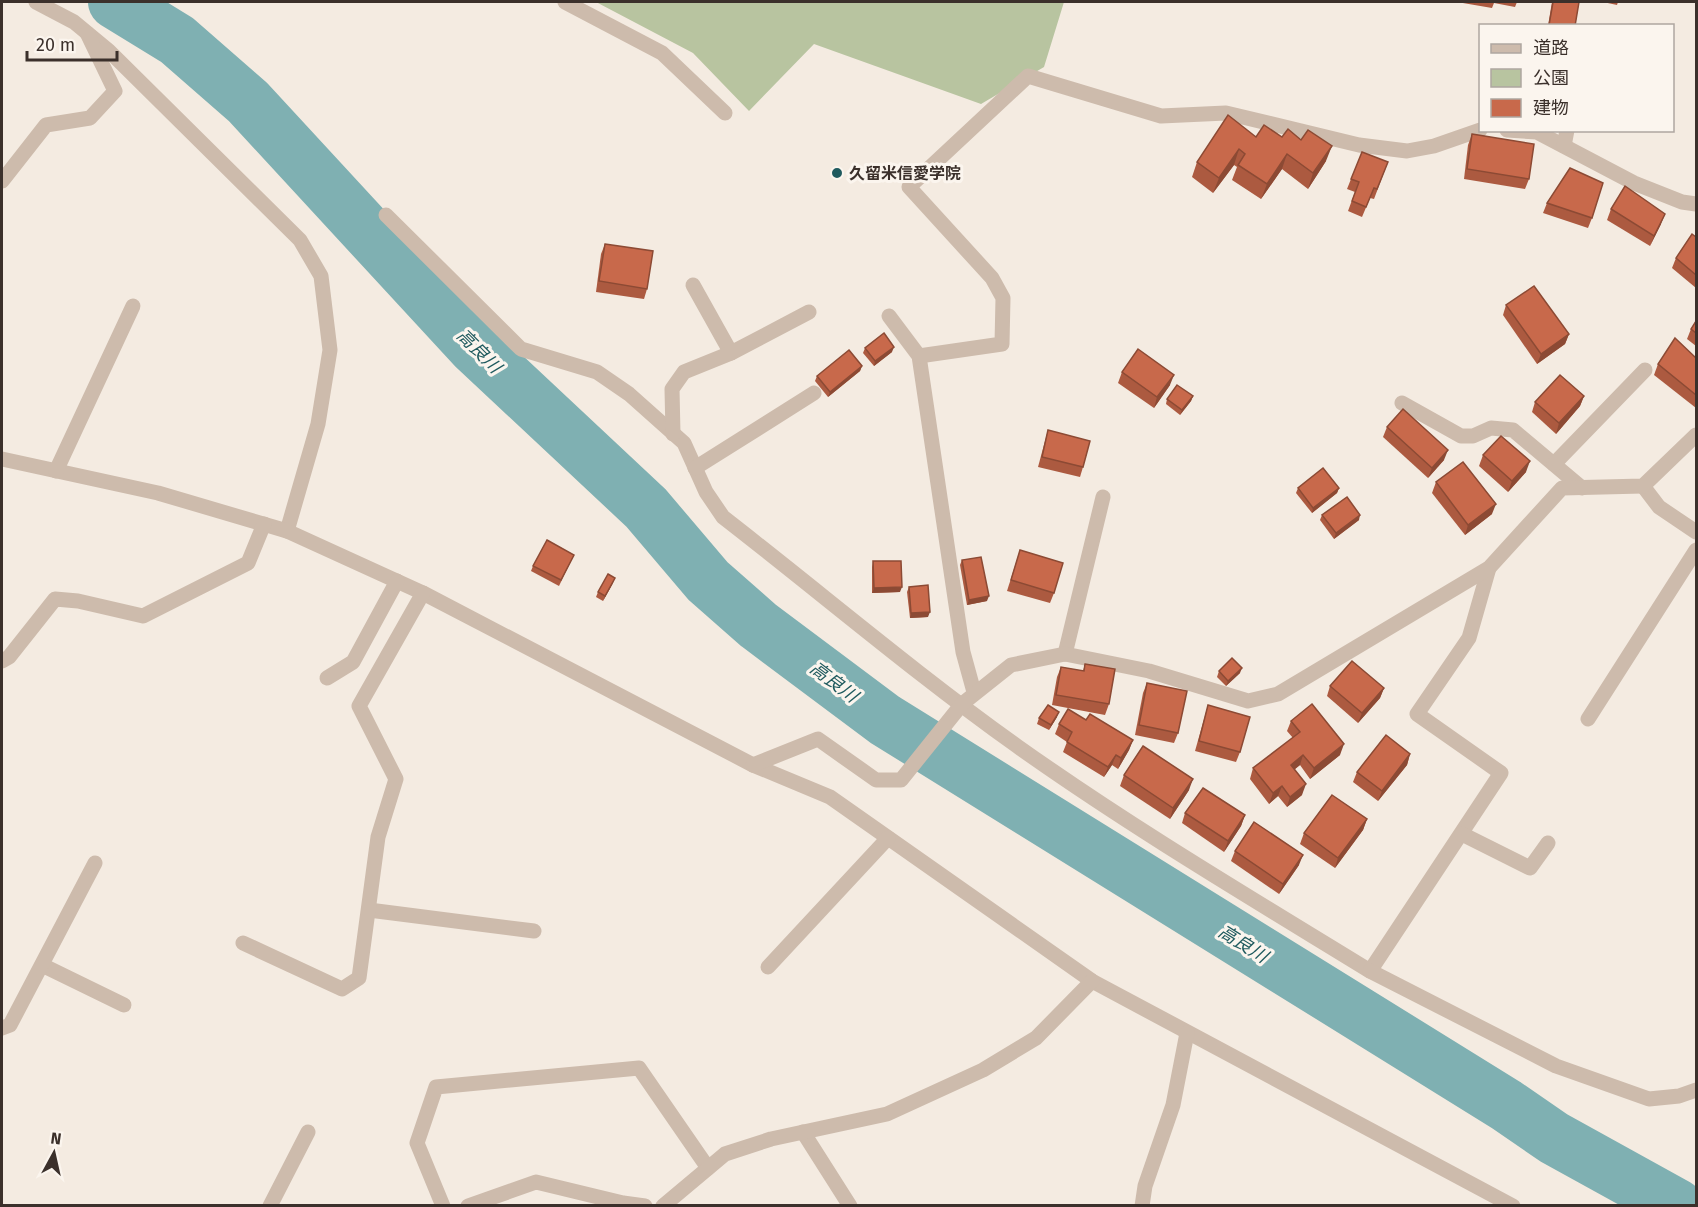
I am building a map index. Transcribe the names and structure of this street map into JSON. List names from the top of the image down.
{
  "water": ["高良川"],
  "places": ["久留米信愛学院"],
  "legend": ["道路", "公園", "建物"],
  "scale_bar": "20 m",
  "north": "top"
}
